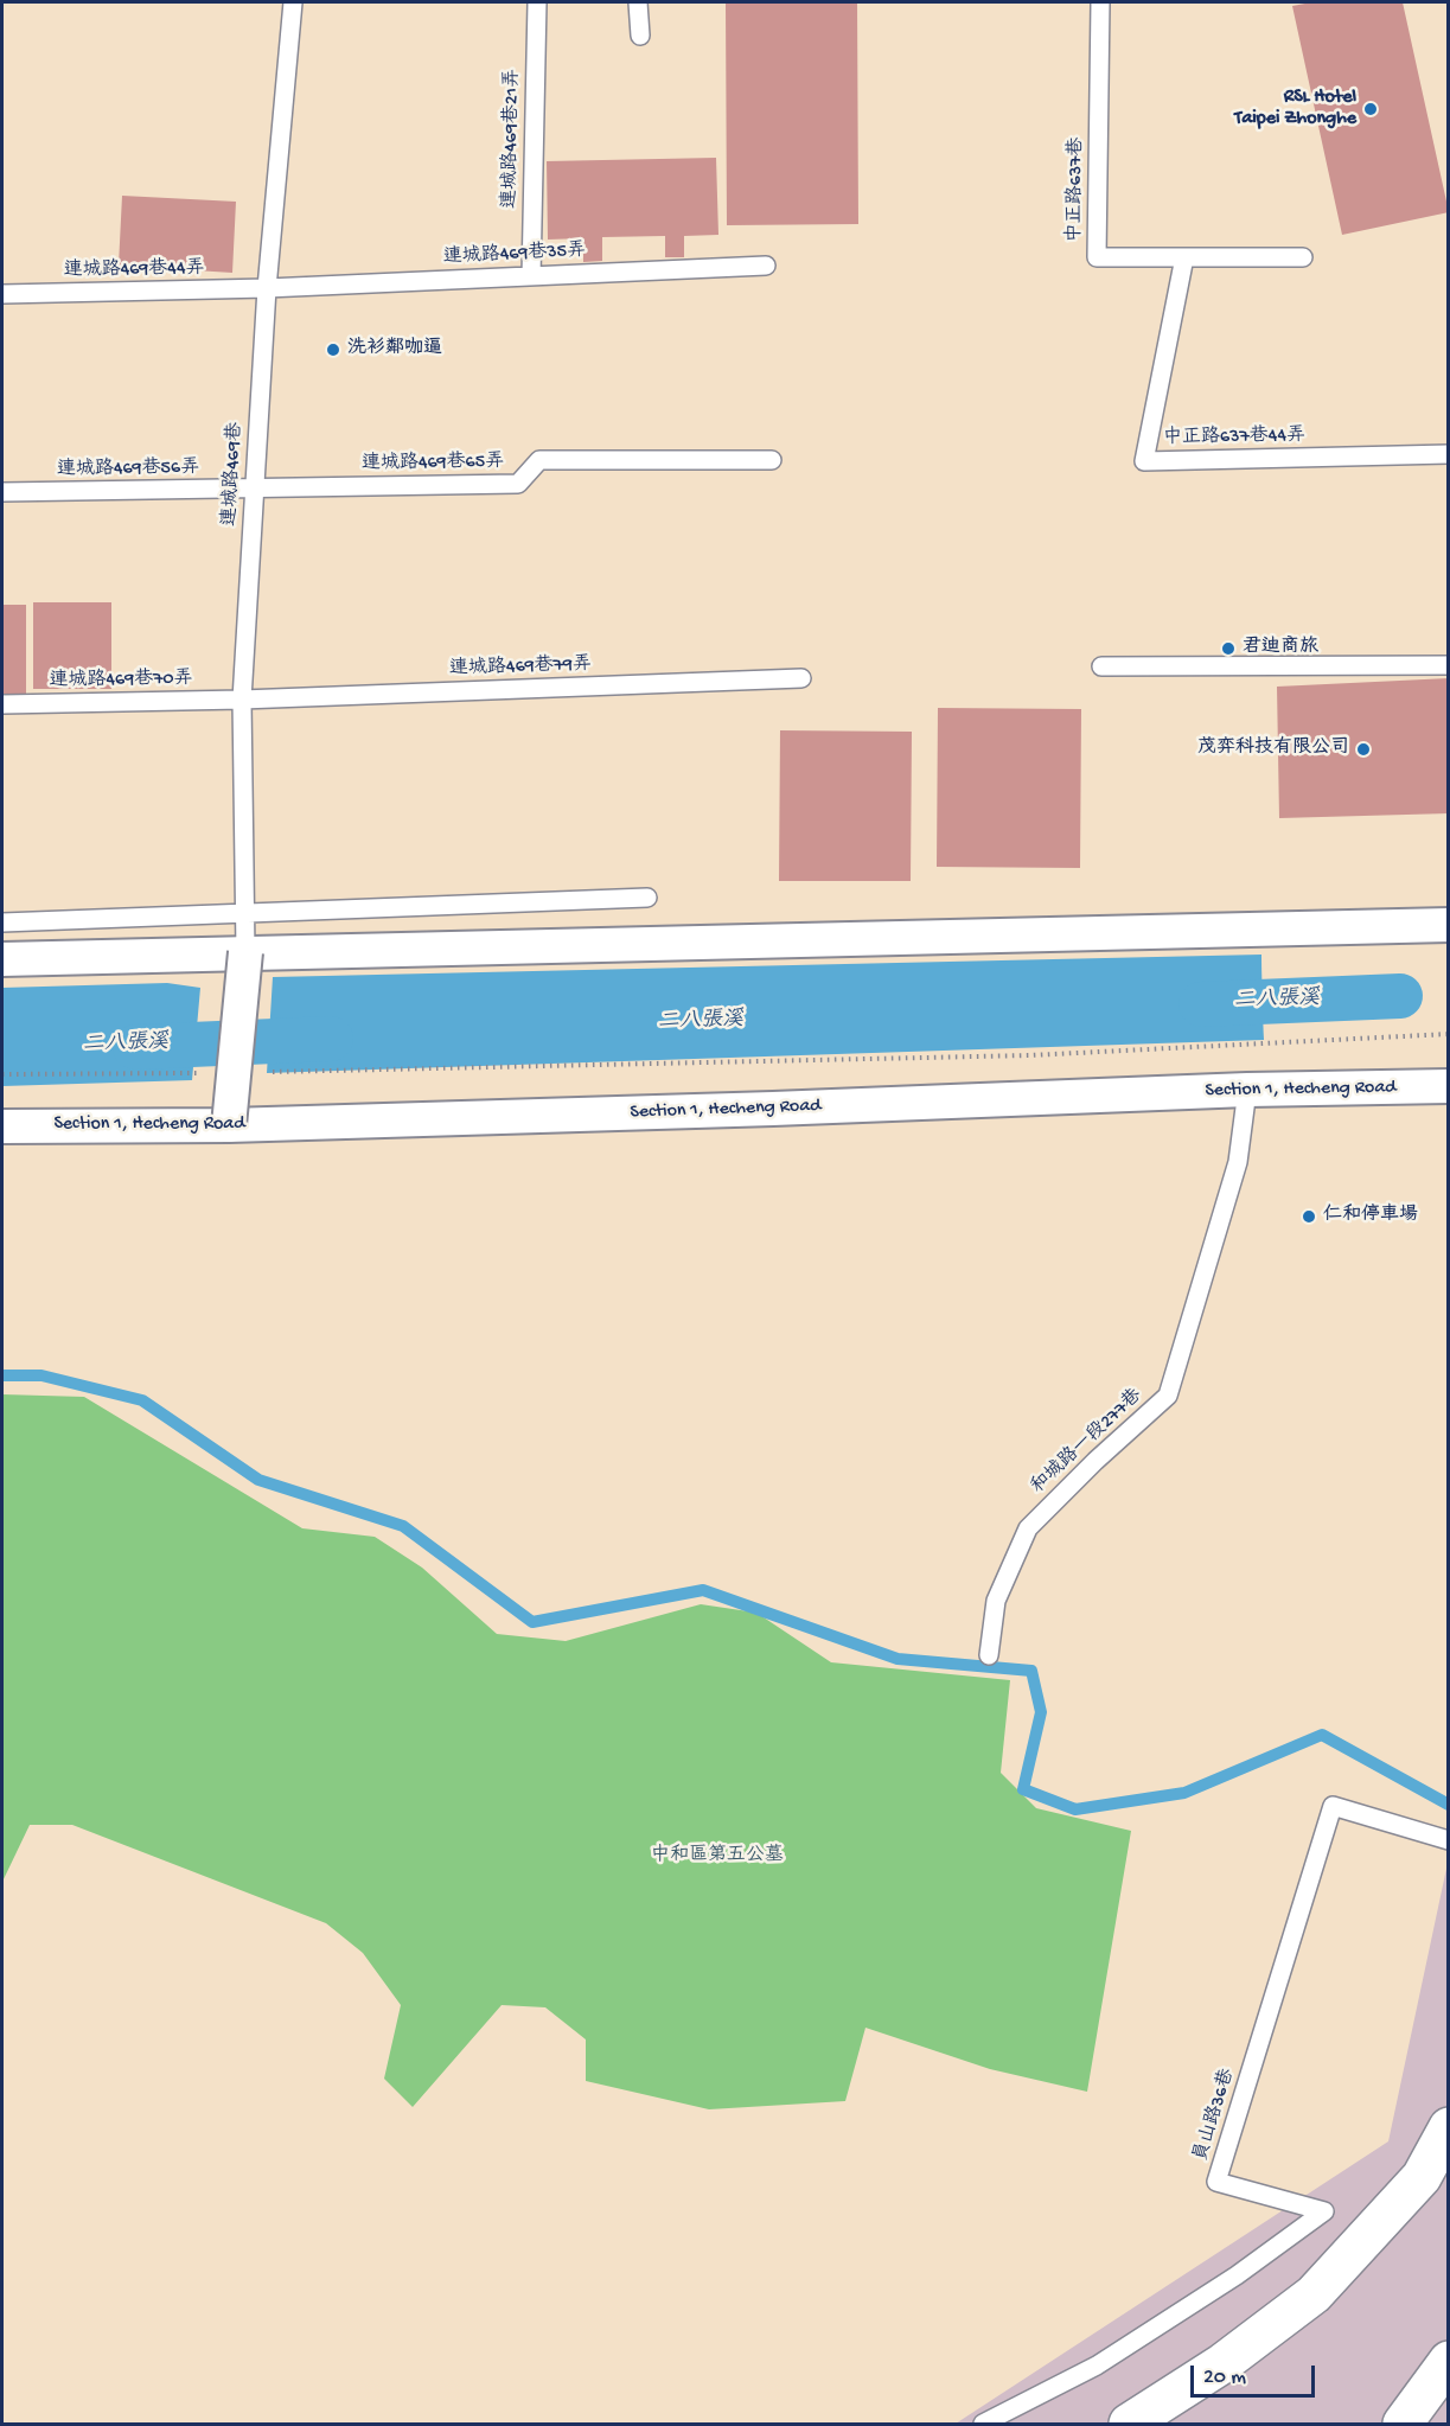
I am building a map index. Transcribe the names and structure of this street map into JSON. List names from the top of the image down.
{
  "streets": {
    "street": ["Section 1, Hecheng Road"],
    "lane": [
      "連城路469巷21弄",
      "中正路637巷",
      "連城路469巷35弄",
      "連城路469巷44弄",
      "中正路637巷44弄",
      "連城路469巷65弄",
      "連城路469巷56弄",
      "連城路469巷",
      "連城路469巷79弄",
      "連城路469巷70弄",
      "和城路一段277巷",
      "員山路36巷"
    ]
  },
  "crossings": [
    ["連城路469巷21弄", "連城路469巷35弄"],
    ["中正路637巷", "中正路637巷44弄"],
    ["連城路469巷35弄", "連城路469巷44弄"],
    ["連城路469巷35弄", "連城路469巷"],
    ["連城路469巷44弄", "連城路469巷"],
    ["連城路469巷65弄", "連城路469巷56弄"],
    ["連城路469巷65弄", "連城路469巷"],
    ["連城路469巷56弄", "連城路469巷"],
    ["連城路469巷", "連城路469巷79弄"],
    ["連城路469巷", "連城路469巷70弄"],
    ["連城路469巷79弄", "連城路469巷70弄"],
    ["Section 1, Hecheng Road", "和城路一段277巷"]
  ],
  "water": ["二八張溪"],
  "parks": ["中和區第五公墓"],
  "places": [
    "RSL Hotel Taipei Zhonghe",
    "洗衫鄰咖逼",
    "君迪商旅",
    "茂弈科技有限公司",
    "仁和停車場"
  ],
  "scale_bar": "20 m"
}
